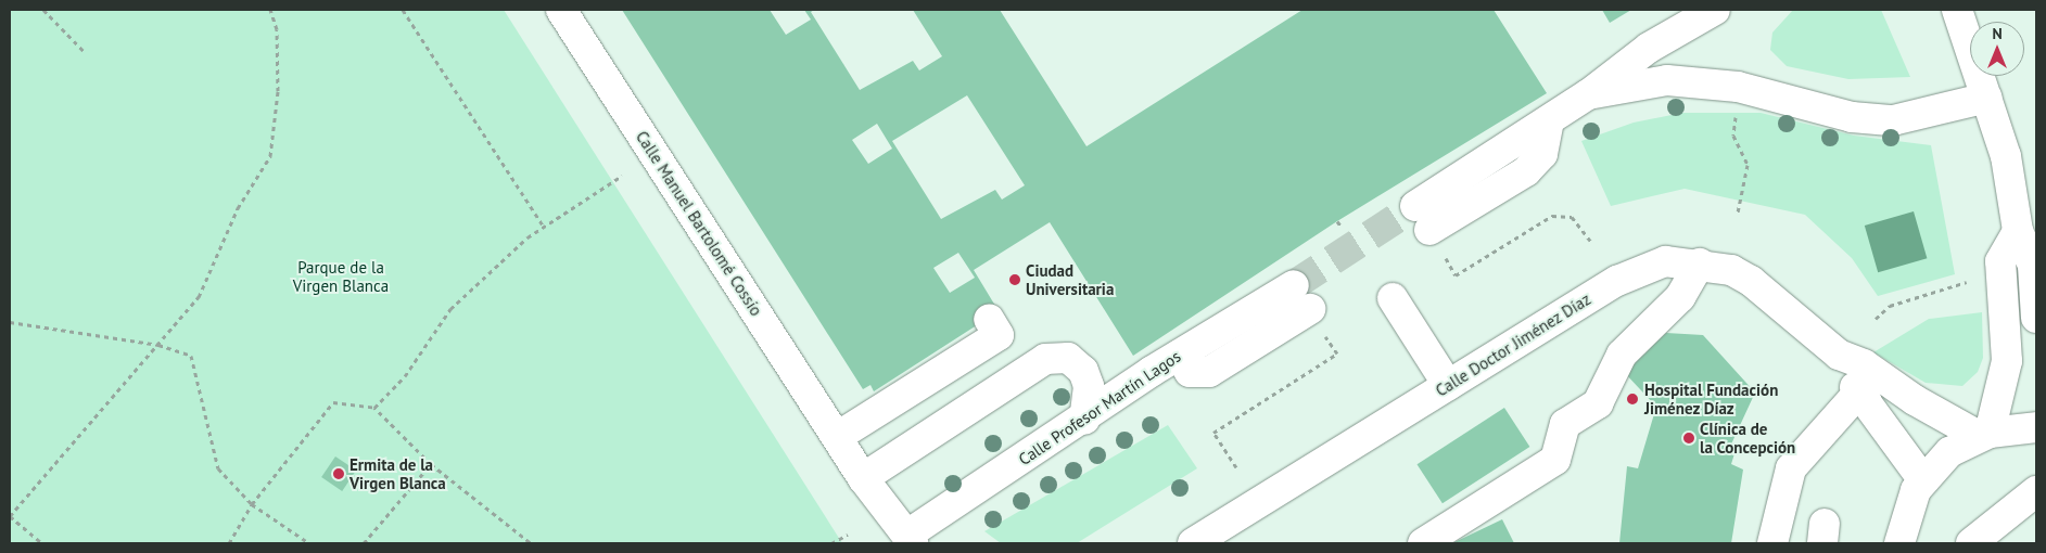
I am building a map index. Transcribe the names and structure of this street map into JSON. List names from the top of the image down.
{
  "streets": {
    "street": ["Calle Manuel Bartolomé Cossío", "Calle Doctor Jiménez Díaz", "Calle Profesor Martín Lagos"]
  },
  "parks": ["Parque de la Virgen Blanca"],
  "places": [
    "Ciudad Universitaria",
    "Hospital Fundación Jiménez Díaz",
    "Clínica de la Concepción",
    "Ermita de la Virgen Blanca"
  ],
  "north": "top"
}
